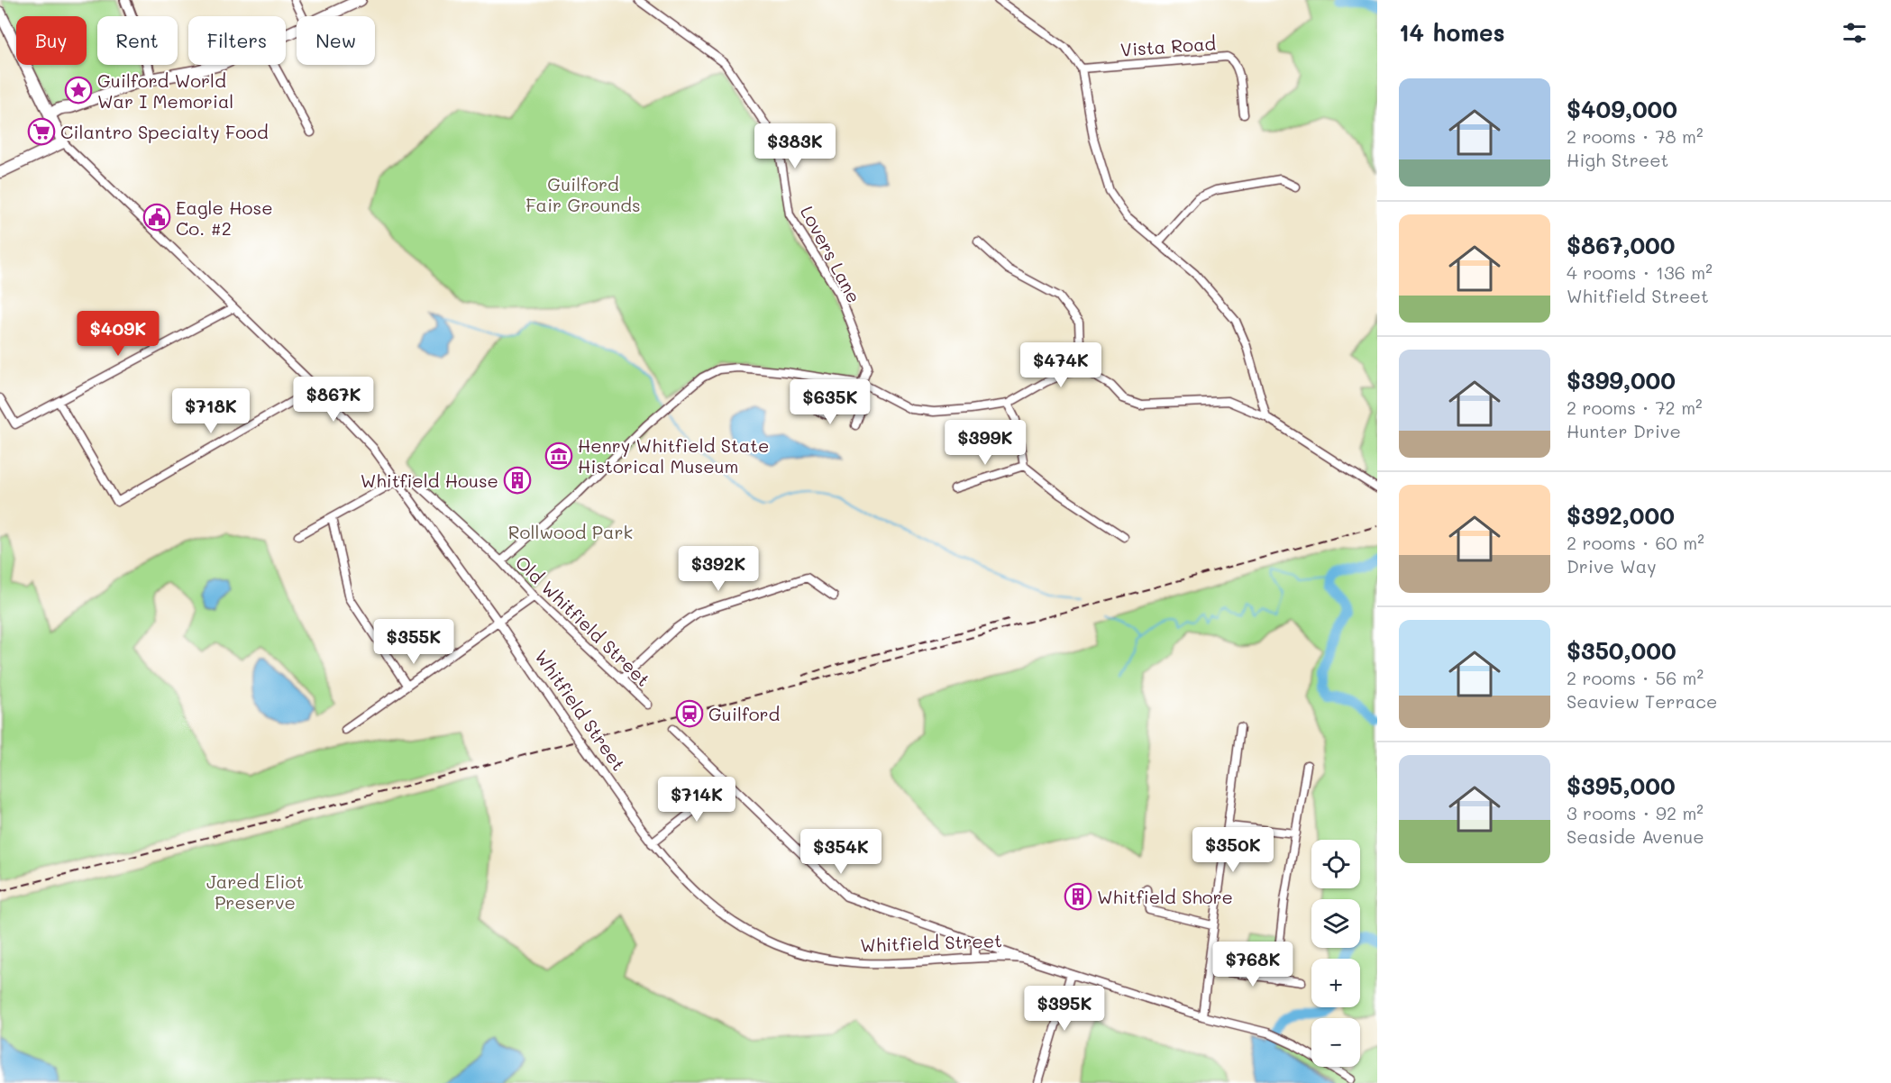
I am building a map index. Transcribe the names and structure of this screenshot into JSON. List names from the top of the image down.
{
  "streets": {
    "main road": ["Whitfield Street"],
    "street": ["Vista Road", "Lovers Lane", "Old Whitfield Street"]
  },
  "crossings": [
    ["Old Whitfield Street", "Whitfield Street"]
  ],
  "parks": ["Guilford Fair Grounds", "Rollwood Park", "Jared Eliot Preserve"],
  "places": {
    "place": ["Guilford World War I Memorial"],
    "supermarket": ["Cilantro Specialty Food"],
    "public building": ["Eagle Hose Co. #2"],
    "museum": ["Henry Whitfield State Historical Museum"],
    "building": ["Whitfield House", "Whitfield Shore"],
    "station": ["Guilford"]
  },
  "page": {
    "heading": "14 homes",
    "chip": [
      "Buy",
      "Rent",
      "Filters",
      "New"
    ],
    "list": [
      {
        "name": "$409,000",
        "note": "2 rooms · 78 m² · High Street"
      },
      {
        "name": "$867,000",
        "note": "4 rooms · 136 m² · Whitfield Street"
      },
      {
        "name": "$399,000",
        "note": "2 rooms · 72 m² · Hunter Drive"
      },
      {
        "name": "$392,000",
        "note": "2 rooms · 60 m² · Drive Way"
      },
      {
        "name": "$350,000",
        "note": "2 rooms · 56 m² · Seaview Terrace"
      },
      {
        "name": "$395,000",
        "note": "3 rooms · 92 m² · Seaside Avenue"
      }
    ],
    "price": [
      "$383K",
      "$409K",
      "$474K",
      "$867K",
      "$635K",
      "$718K",
      "$399K",
      "$392K",
      "$355K",
      "$714K",
      "$350K",
      "$354K",
      "$768K",
      "$395K"
    ],
    "map_buttons": ["+", "−"]
  }
}
